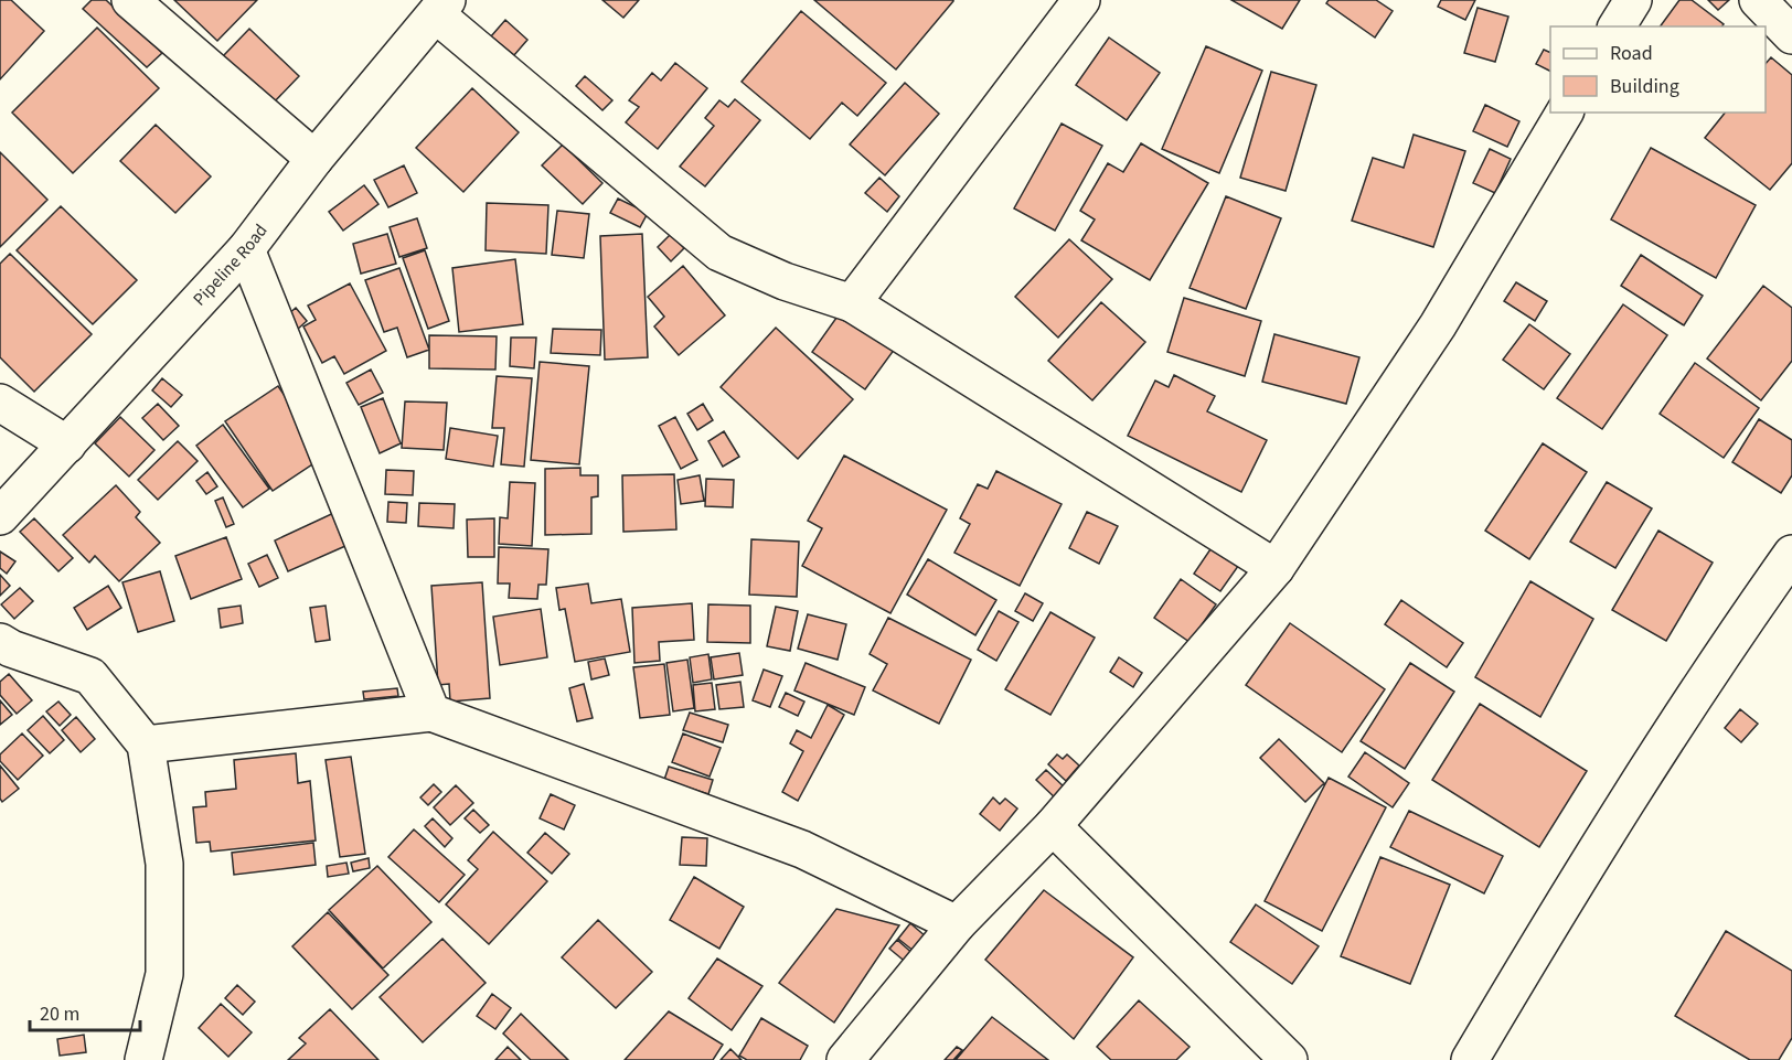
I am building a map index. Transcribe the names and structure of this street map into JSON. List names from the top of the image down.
{
  "streets": {
    "street": ["Pipeline Road"]
  },
  "legend": ["Road", "Building"],
  "scale_bar": "20 m"
}
